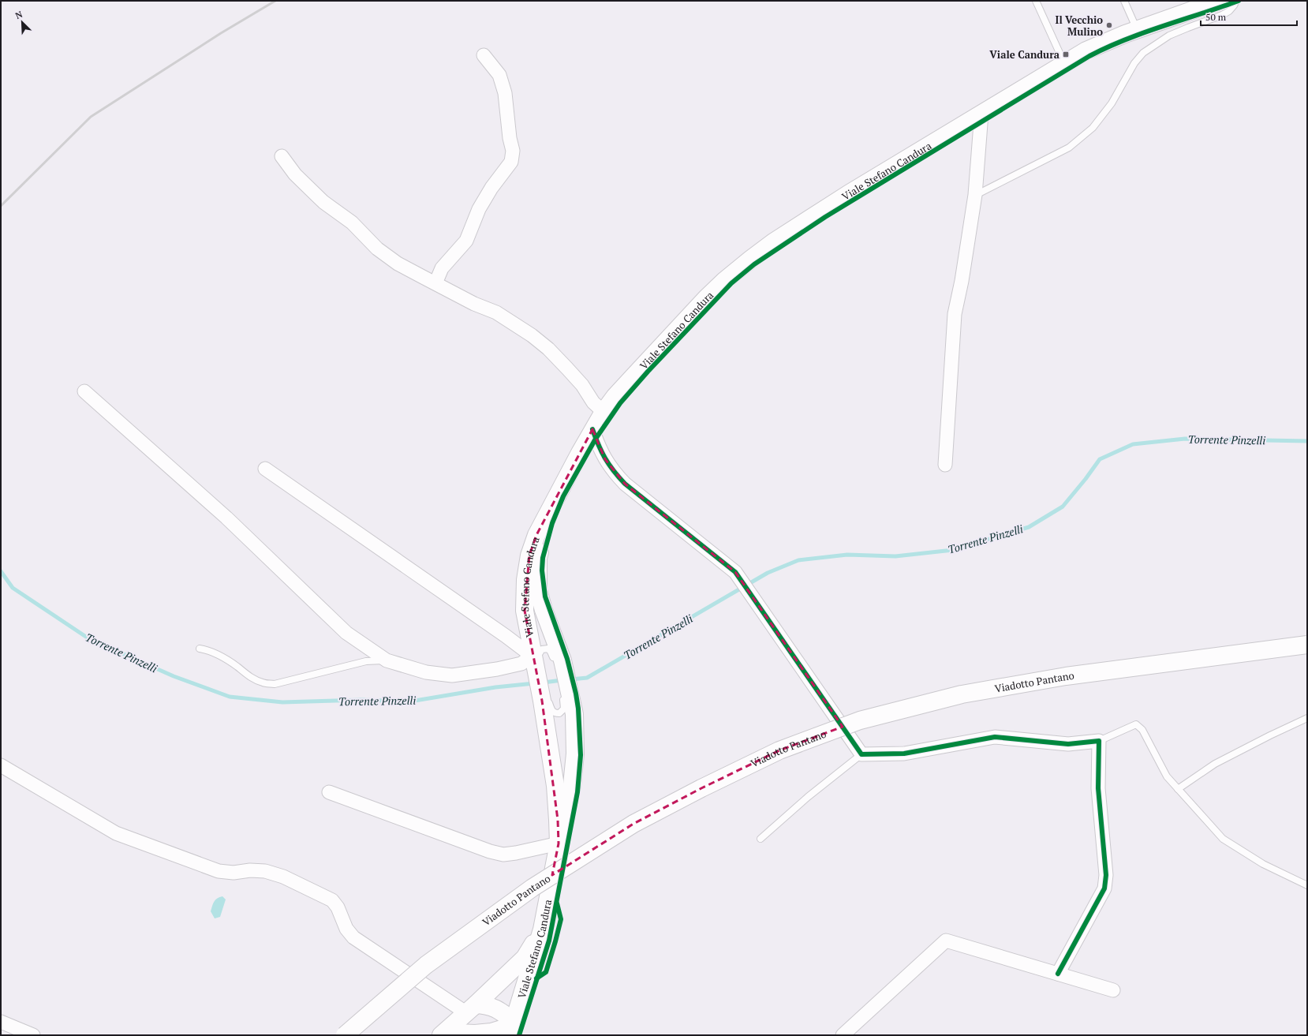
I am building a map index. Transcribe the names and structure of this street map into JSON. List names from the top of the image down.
{
  "streets": {
    "main road": ["Viale Stefano Candura", "Viadotto Pantano"]
  },
  "water": ["Torrente Pinzelli"],
  "places": {
    "other": ["Il Vecchio Mulino"],
    "transit": ["Viale Candura"]
  },
  "scale_bar": "50 m",
  "north": "top left"
}
